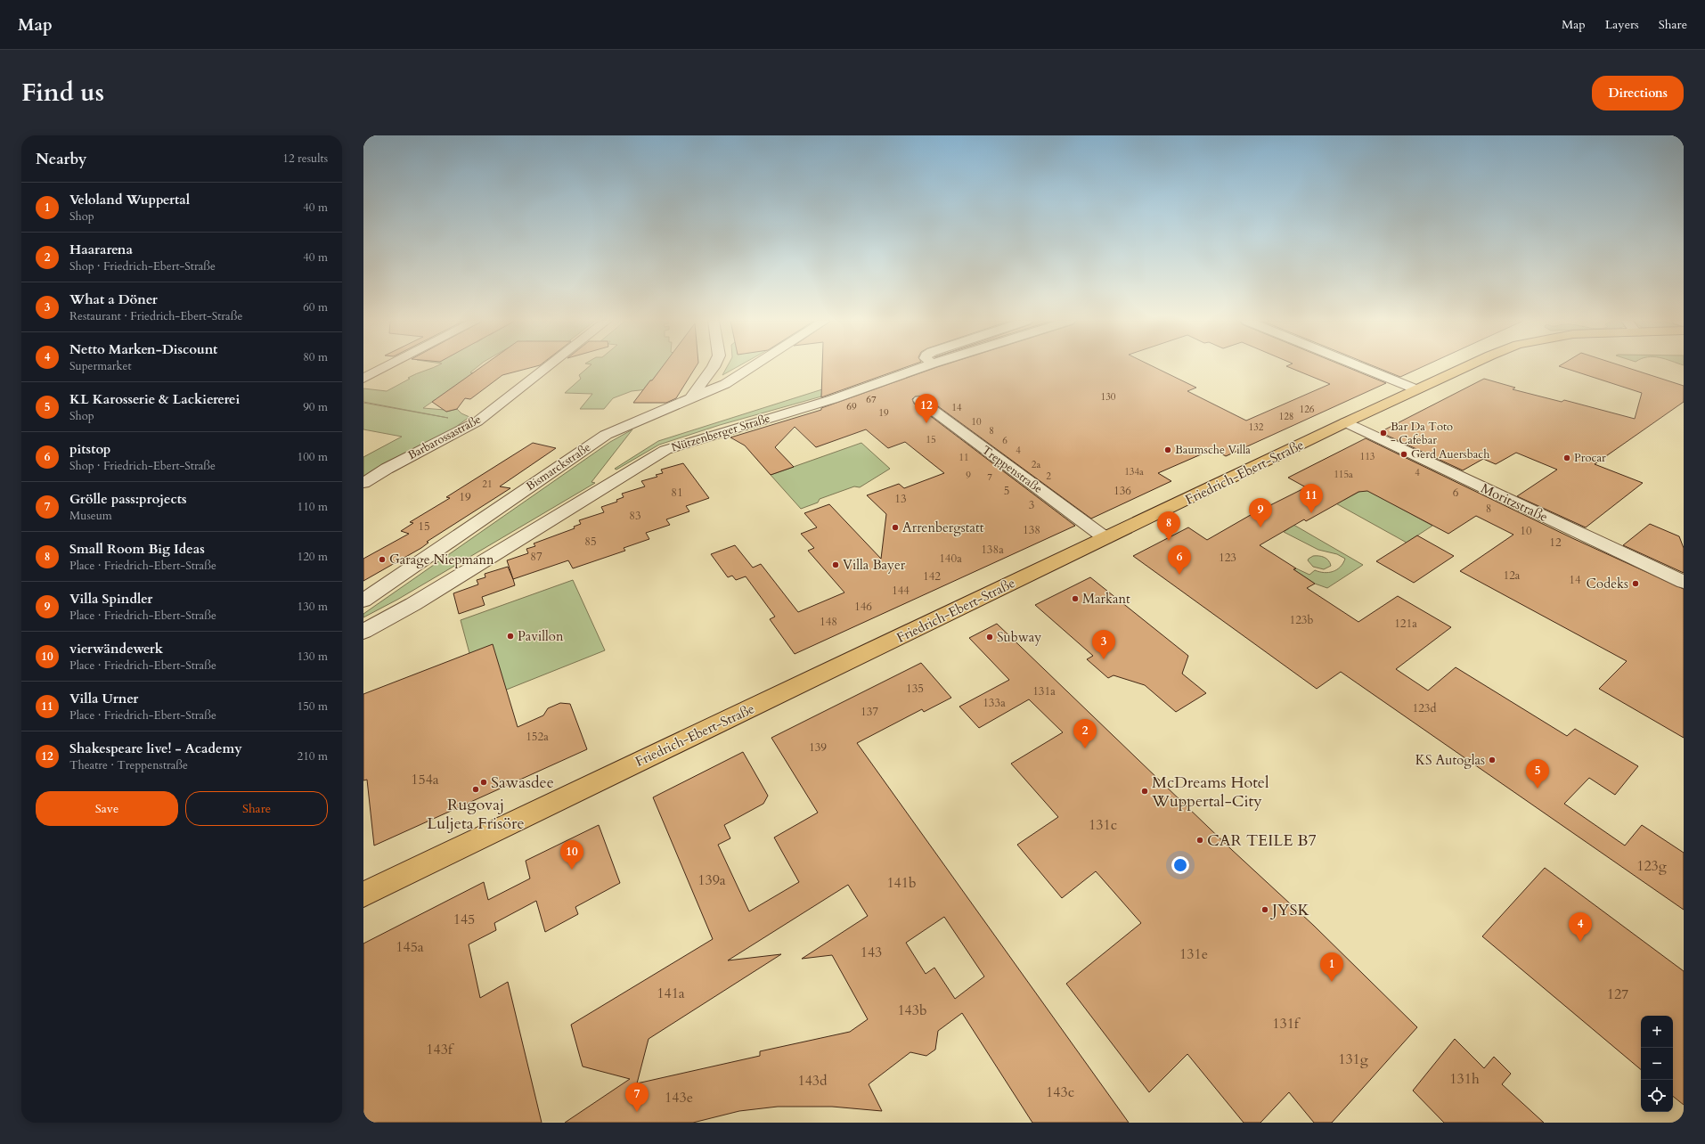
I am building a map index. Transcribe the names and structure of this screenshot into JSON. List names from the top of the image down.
{
  "streets": {
    "main road": ["Friedrich-Ebert-Straße"],
    "street": [
      "Nützenberger Straße",
      "Barbarossastraße",
      "Bismarckstraße",
      "Treppenstraße",
      "Moritzstraße"
    ]
  },
  "crossings": [
    ["Treppenstraße", "Friedrich-Ebert-Straße"],
    ["Friedrich-Ebert-Straße", "Moritzstraße"]
  ],
  "places": [
    "Bar Da Toto - Cafebar",
    "Baumsche Villa",
    "Gerd Auersbach",
    "Procar",
    "Arrenbergstatt",
    "Garage Niepmann",
    "Villa Bayer",
    "Codeks",
    "Markant",
    "Pavillon",
    "Subway",
    "KS Autoglas",
    "Sawasdee",
    "Rugovaj Luljeta Frisöre",
    "McDreams Hotel Wuppertal-City",
    "CAR TEILE B7",
    "JYSK"
  ],
  "house_numbers": [
    "130",
    "67",
    "69",
    "14",
    "126",
    "19",
    "128",
    "10",
    "132",
    "8",
    "15",
    "6",
    "4",
    "113",
    "11",
    "2a",
    "134a",
    "4",
    "115a",
    "9",
    "2",
    "7",
    "21",
    "5",
    "136",
    "81",
    "6",
    "19",
    "13",
    "3",
    "8",
    "83",
    "15",
    "138",
    "10",
    "85",
    "12",
    "138a",
    "87",
    "123",
    "140a",
    "12a",
    "142",
    "14",
    "144",
    "146",
    "123b",
    "148",
    "121a",
    "135",
    "131a",
    "133a",
    "123d",
    "137",
    "152a",
    "139",
    "154a",
    "131c",
    "123g",
    "139a",
    "141b",
    "145",
    "145a",
    "143",
    "131e",
    "141a",
    "127",
    "143b",
    "131f",
    "143f",
    "131g",
    "131h",
    "143d",
    "143c",
    "143e"
  ],
  "page": {
    "header": "Map",
    "nav": ["Map", "Layers", "Share"],
    "title": "Find us",
    "buttons": [
      "Directions",
      ["Save", "Share"]
    ],
    "heading": ["Nearby", "12 results"],
    "list": [
      {
        "mark": "1",
        "name": "Veloland Wuppertal",
        "note": "Shop",
        "value": "40 m"
      },
      {
        "mark": "2",
        "name": "Haararena",
        "note": "Shop · Friedrich-Ebert-Straße",
        "value": "40 m"
      },
      {
        "mark": "3",
        "name": "What a Döner",
        "note": "Restaurant · Friedrich-Ebert-Straße",
        "value": "60 m"
      },
      {
        "mark": "4",
        "name": "Netto Marken-Discount",
        "note": "Supermarket",
        "value": "80 m"
      },
      {
        "mark": "5",
        "name": "KL Karosserie & Lackiererei",
        "note": "Shop",
        "value": "90 m"
      },
      {
        "mark": "6",
        "name": "pitstop",
        "note": "Shop · Friedrich-Ebert-Straße",
        "value": "100 m"
      },
      {
        "mark": "7",
        "name": "Grölle pass:projects",
        "note": "Museum",
        "value": "110 m"
      },
      {
        "mark": "8",
        "name": "Small Room Big Ideas",
        "note": "Place · Friedrich-Ebert-Straße",
        "value": "120 m"
      },
      {
        "mark": "9",
        "name": "Villa Spindler",
        "note": "Place · Friedrich-Ebert-Straße",
        "value": "130 m"
      },
      {
        "mark": "10",
        "name": "vierwändewerk",
        "note": "Place · Friedrich-Ebert-Straße",
        "value": "130 m"
      },
      {
        "mark": "11",
        "name": "Villa Urner",
        "note": "Place · Friedrich-Ebert-Straße",
        "value": "150 m"
      },
      {
        "mark": "12",
        "name": "Shakespeare live! - Academy",
        "note": "Theatre · Treppenstraße",
        "value": "210 m"
      }
    ],
    "pins": [
      "12",
      "11",
      "9",
      "8",
      "6",
      "3",
      "2",
      "5",
      "10",
      "4",
      "1",
      "7"
    ],
    "map_buttons": ["+", "−"]
  }
}
